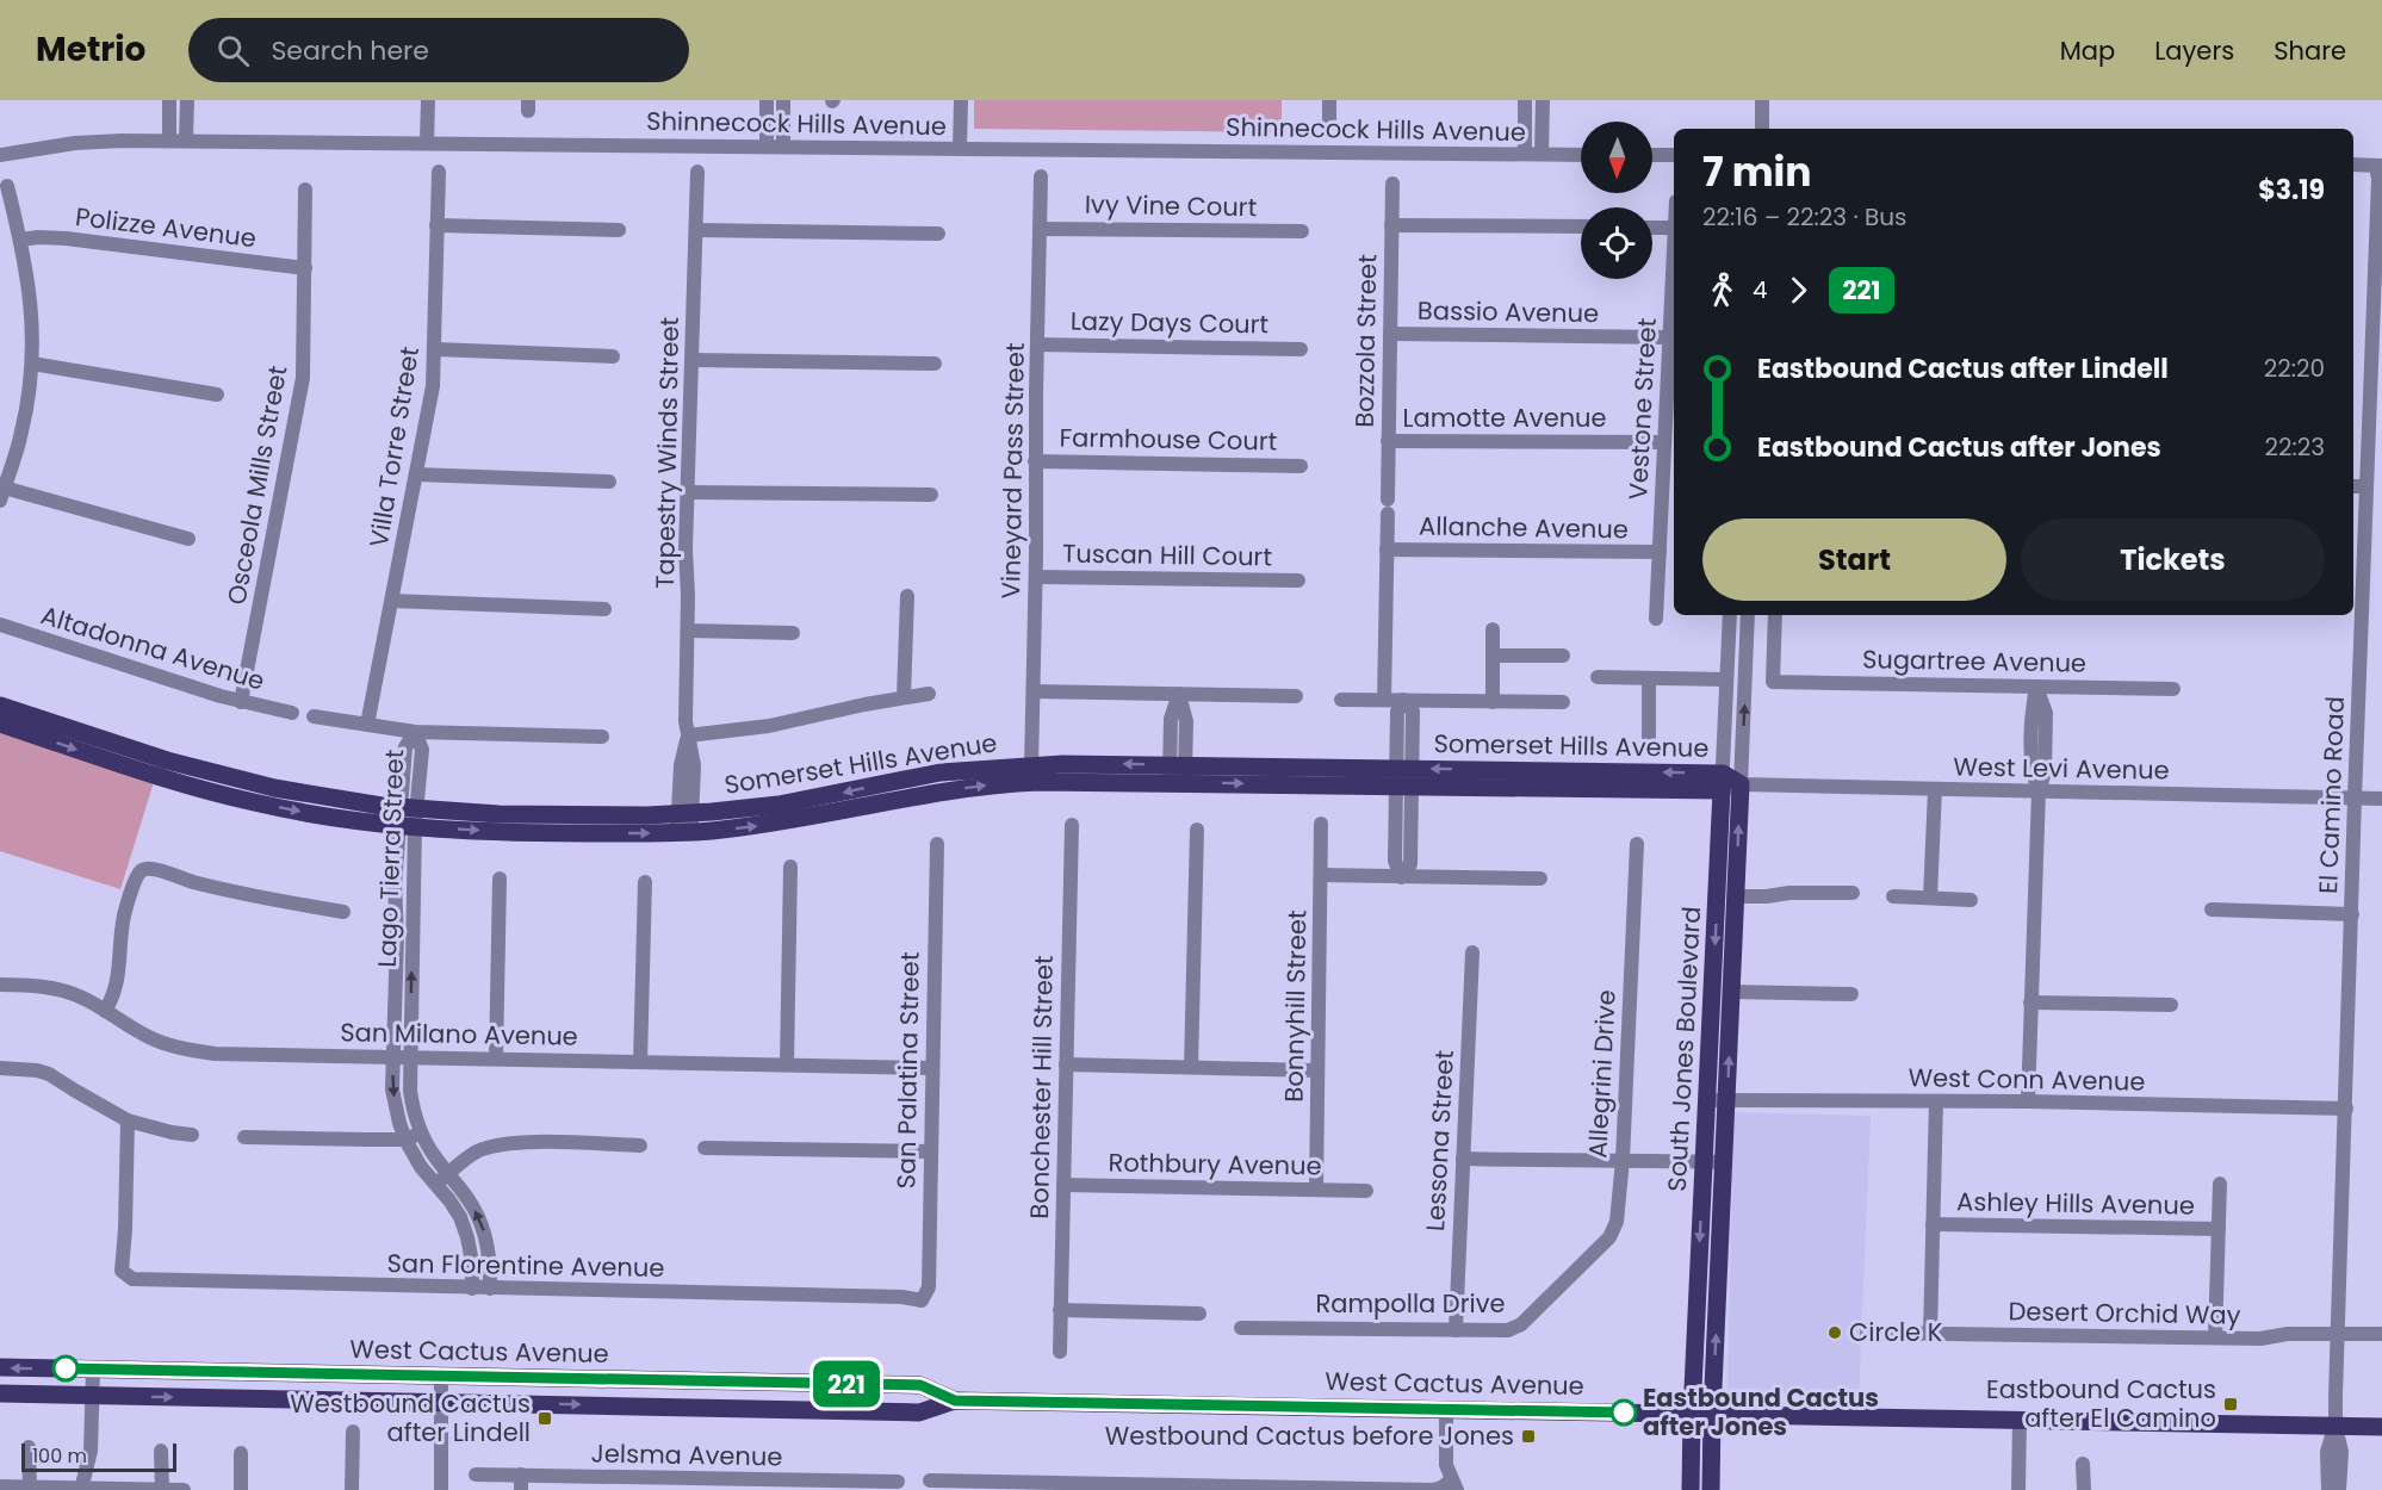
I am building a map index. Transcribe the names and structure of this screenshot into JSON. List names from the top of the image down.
{
  "streets": {
    "main road": ["Somerset Hills Avenue", "South Jones Boulevard", "West Cactus Avenue"],
    "street": [
      "Shinnecock Hills Avenue",
      "Ivy Vine Court",
      "Polizze Avenue",
      "Bassio Avenue",
      "Lazy Days Court",
      "Bozzola Street",
      "Vestone Street",
      "Lamotte Avenue",
      "Farmhouse Court",
      "Villa Torre Street",
      "Tapestry Winds Street",
      "Vineyard Pass Street",
      "Osceola Mills Street",
      "Allanche Avenue",
      "Tuscan Hill Court",
      "Altadonna Avenue",
      "Sugartree Avenue",
      "West Levi Avenue",
      "El Camino Road",
      "Lago Tierra Street",
      "Bonnyhill Street",
      "San Milano Avenue",
      "San Palatina Street",
      "Allegrini Drive",
      "West Conn Avenue",
      "Bonchester Hill Street",
      "Lessona Street",
      "Rothbury Avenue",
      "Ashley Hills Avenue",
      "San Florentine Avenue",
      "Rampolla Drive",
      "Desert Orchid Way",
      "Jelsma Avenue"
    ]
  },
  "crossings": [
    ["Ivy Vine Court", "Vineyard Pass Street"],
    ["Polizze Avenue", "Osceola Mills Street"],
    ["Bassio Avenue", "Bozzola Street"],
    ["Bassio Avenue", "Vestone Street"],
    ["Lazy Days Court", "Vineyard Pass Street"],
    ["Bozzola Street", "Lamotte Avenue"],
    ["Bozzola Street", "Allanche Avenue"],
    ["Vestone Street", "Lamotte Avenue"],
    ["Vestone Street", "Allanche Avenue"],
    ["Farmhouse Court", "Vineyard Pass Street"],
    ["Tapestry Winds Street", "Somerset Hills Avenue"],
    ["Vineyard Pass Street", "Tuscan Hill Court"],
    ["Vineyard Pass Street", "Somerset Hills Avenue"],
    ["Osceola Mills Street", "Altadonna Avenue"],
    ["Somerset Hills Avenue", "West Levi Avenue"],
    ["Somerset Hills Avenue", "Lago Tierra Street"],
    ["Somerset Hills Avenue", "South Jones Boulevard"],
    ["West Levi Avenue", "El Camino Road"],
    ["West Levi Avenue", "South Jones Boulevard"],
    ["El Camino Road", "West Conn Avenue"],
    ["El Camino Road", "Desert Orchid Way"],
    ["El Camino Road", "West Cactus Avenue"],
    ["Lago Tierra Street", "San Milano Avenue"],
    ["Lago Tierra Street", "San Florentine Avenue"],
    ["Bonnyhill Street", "Rothbury Avenue"],
    ["San Milano Avenue", "San Palatina Street"],
    ["South Jones Boulevard", "West Conn Avenue"],
    ["South Jones Boulevard", "West Cactus Avenue"],
    ["San Palatina Street", "San Florentine Avenue"],
    ["Allegrini Drive", "Rampolla Drive"],
    ["Bonchester Hill Street", "Rothbury Avenue"],
    ["Lessona Street", "Rampolla Drive"]
  ],
  "places": {
    "other": ["Circle K", "Eastbound Cactus after Jones"],
    "transit": ["Eastbound Cactus after El Camino", "Westbound Cactus after Lindell", "Westbound Cactus before Jones"]
  },
  "lines": ["bus line 221"],
  "scale_bar": "100 m",
  "north": "bottom",
  "page": {
    "header": "Metrio",
    "search": "Search here",
    "nav": ["Map", "Layers", "Share"],
    "on_map": "221",
    "heading": ["7 min", "22:16 – 22:23 · Bus", "$3.19"],
    "legs": ["4", "221"],
    "list": [
      {
        "name": "Eastbound Cactus after Lindell",
        "value": "22:20"
      },
      {
        "name": "Eastbound Cactus after Jones",
        "value": "22:23"
      }
    ],
    "buttons": ["Start", "Tickets"],
    "scale": "100 m"
  }
}
